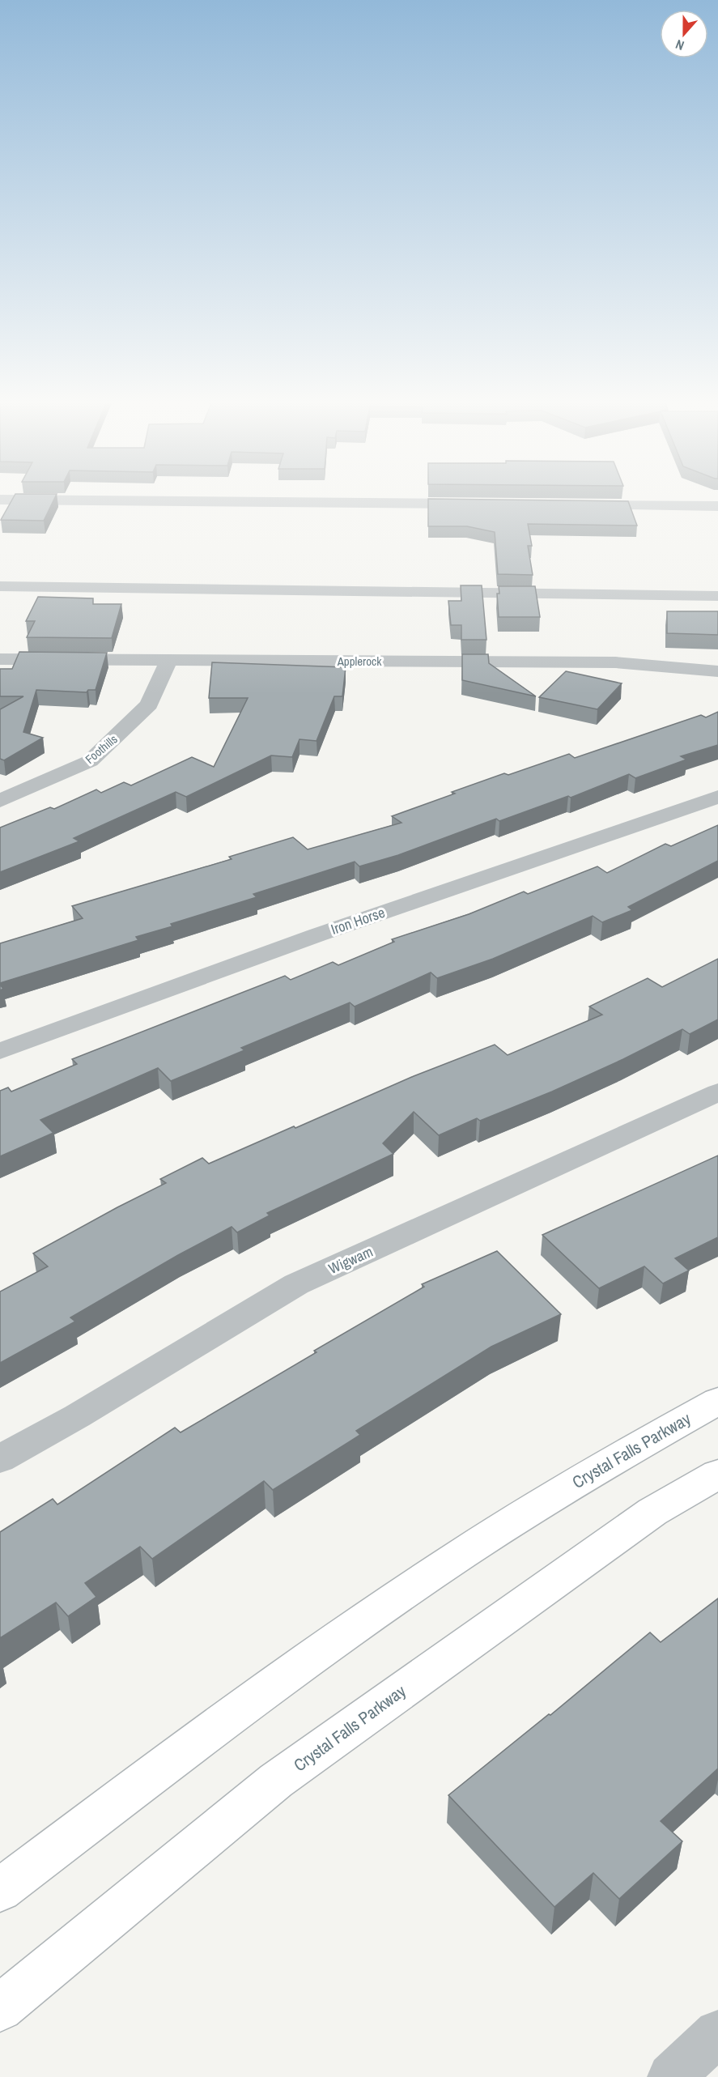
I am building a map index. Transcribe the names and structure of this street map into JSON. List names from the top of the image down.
{
  "streets": {
    "main road": ["Crystal Falls Parkway"],
    "street": [
      "Applerock",
      "Foothills",
      "Iron Horse",
      "Wigwam"
    ]
  },
  "crossings": [
    ["Applerock", "Foothills"]
  ],
  "north": "bottom"
}
